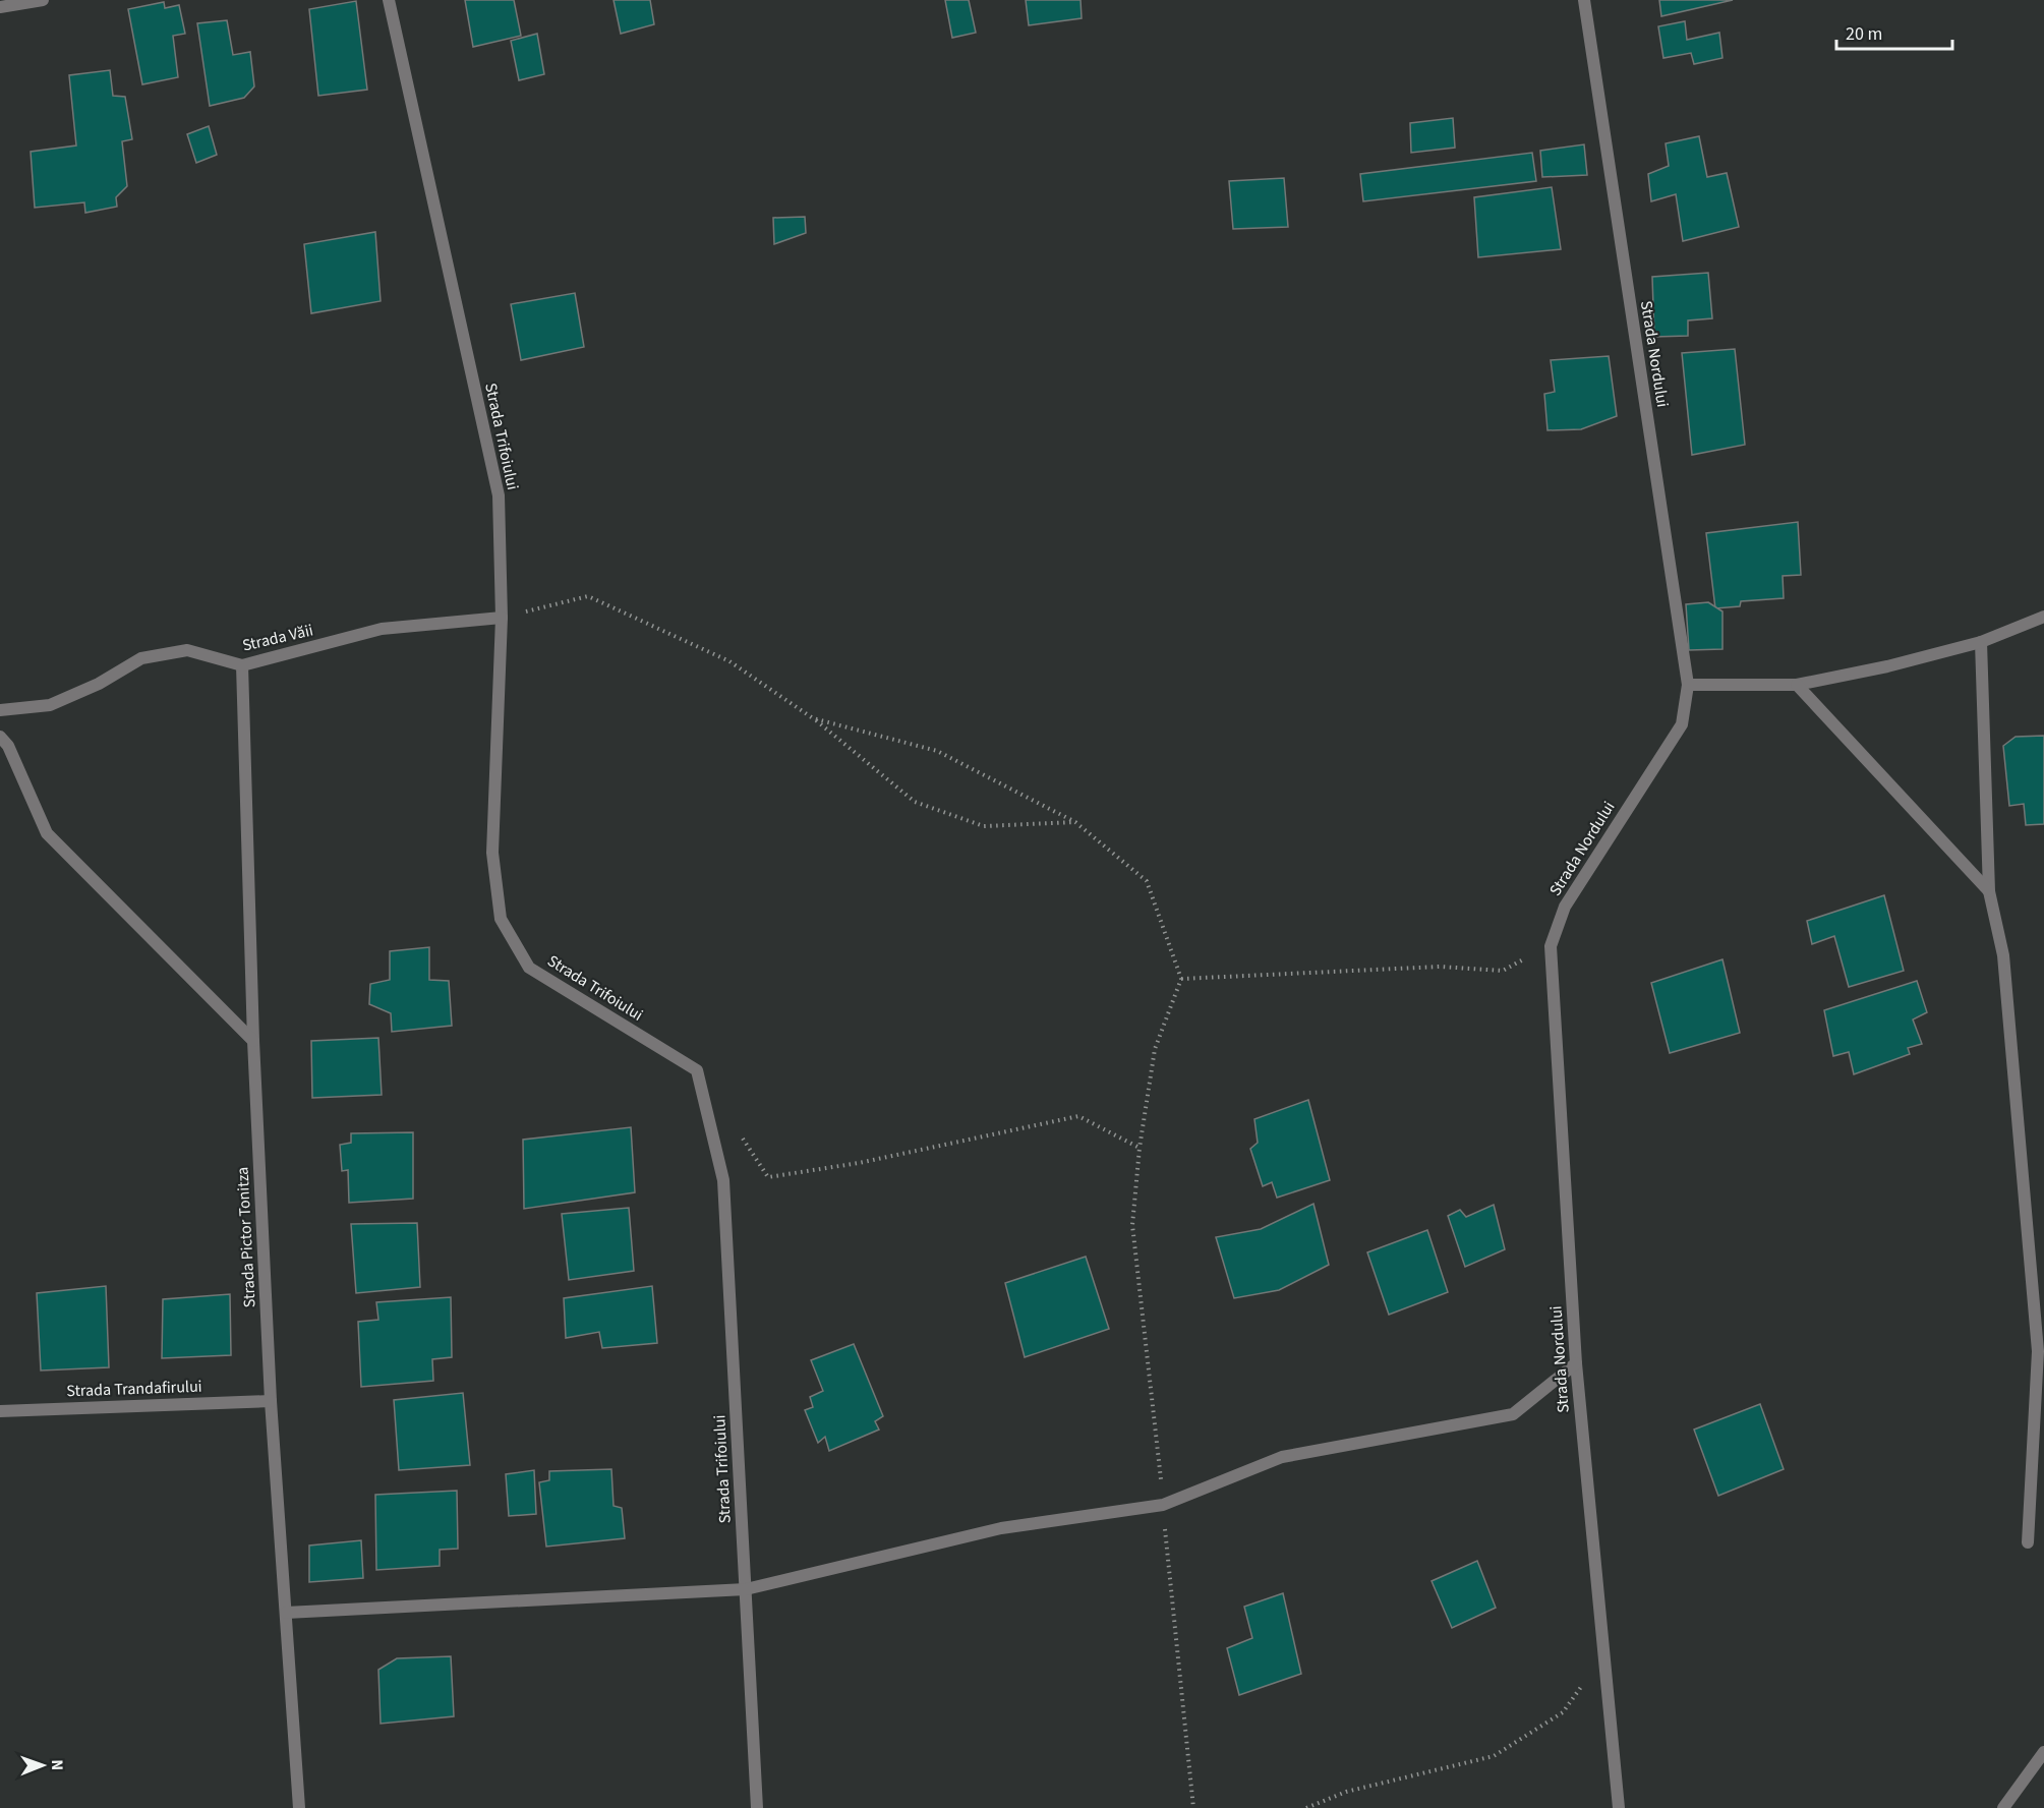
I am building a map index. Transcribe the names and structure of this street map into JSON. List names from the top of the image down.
{
  "streets": {
    "street": [
      "Strada Nordului",
      "Strada Trifoiului",
      "Strada Văii",
      "Strada Pictor Tonitza",
      "Strada Trandafirului"
    ]
  },
  "crossings": [
    ["Strada Trifoiului", "Strada Văii"],
    ["Strada Văii", "Strada Pictor Tonitza"],
    ["Strada Pictor Tonitza", "Strada Trandafirului"]
  ],
  "scale_bar": "20 m",
  "north": "right"
}
